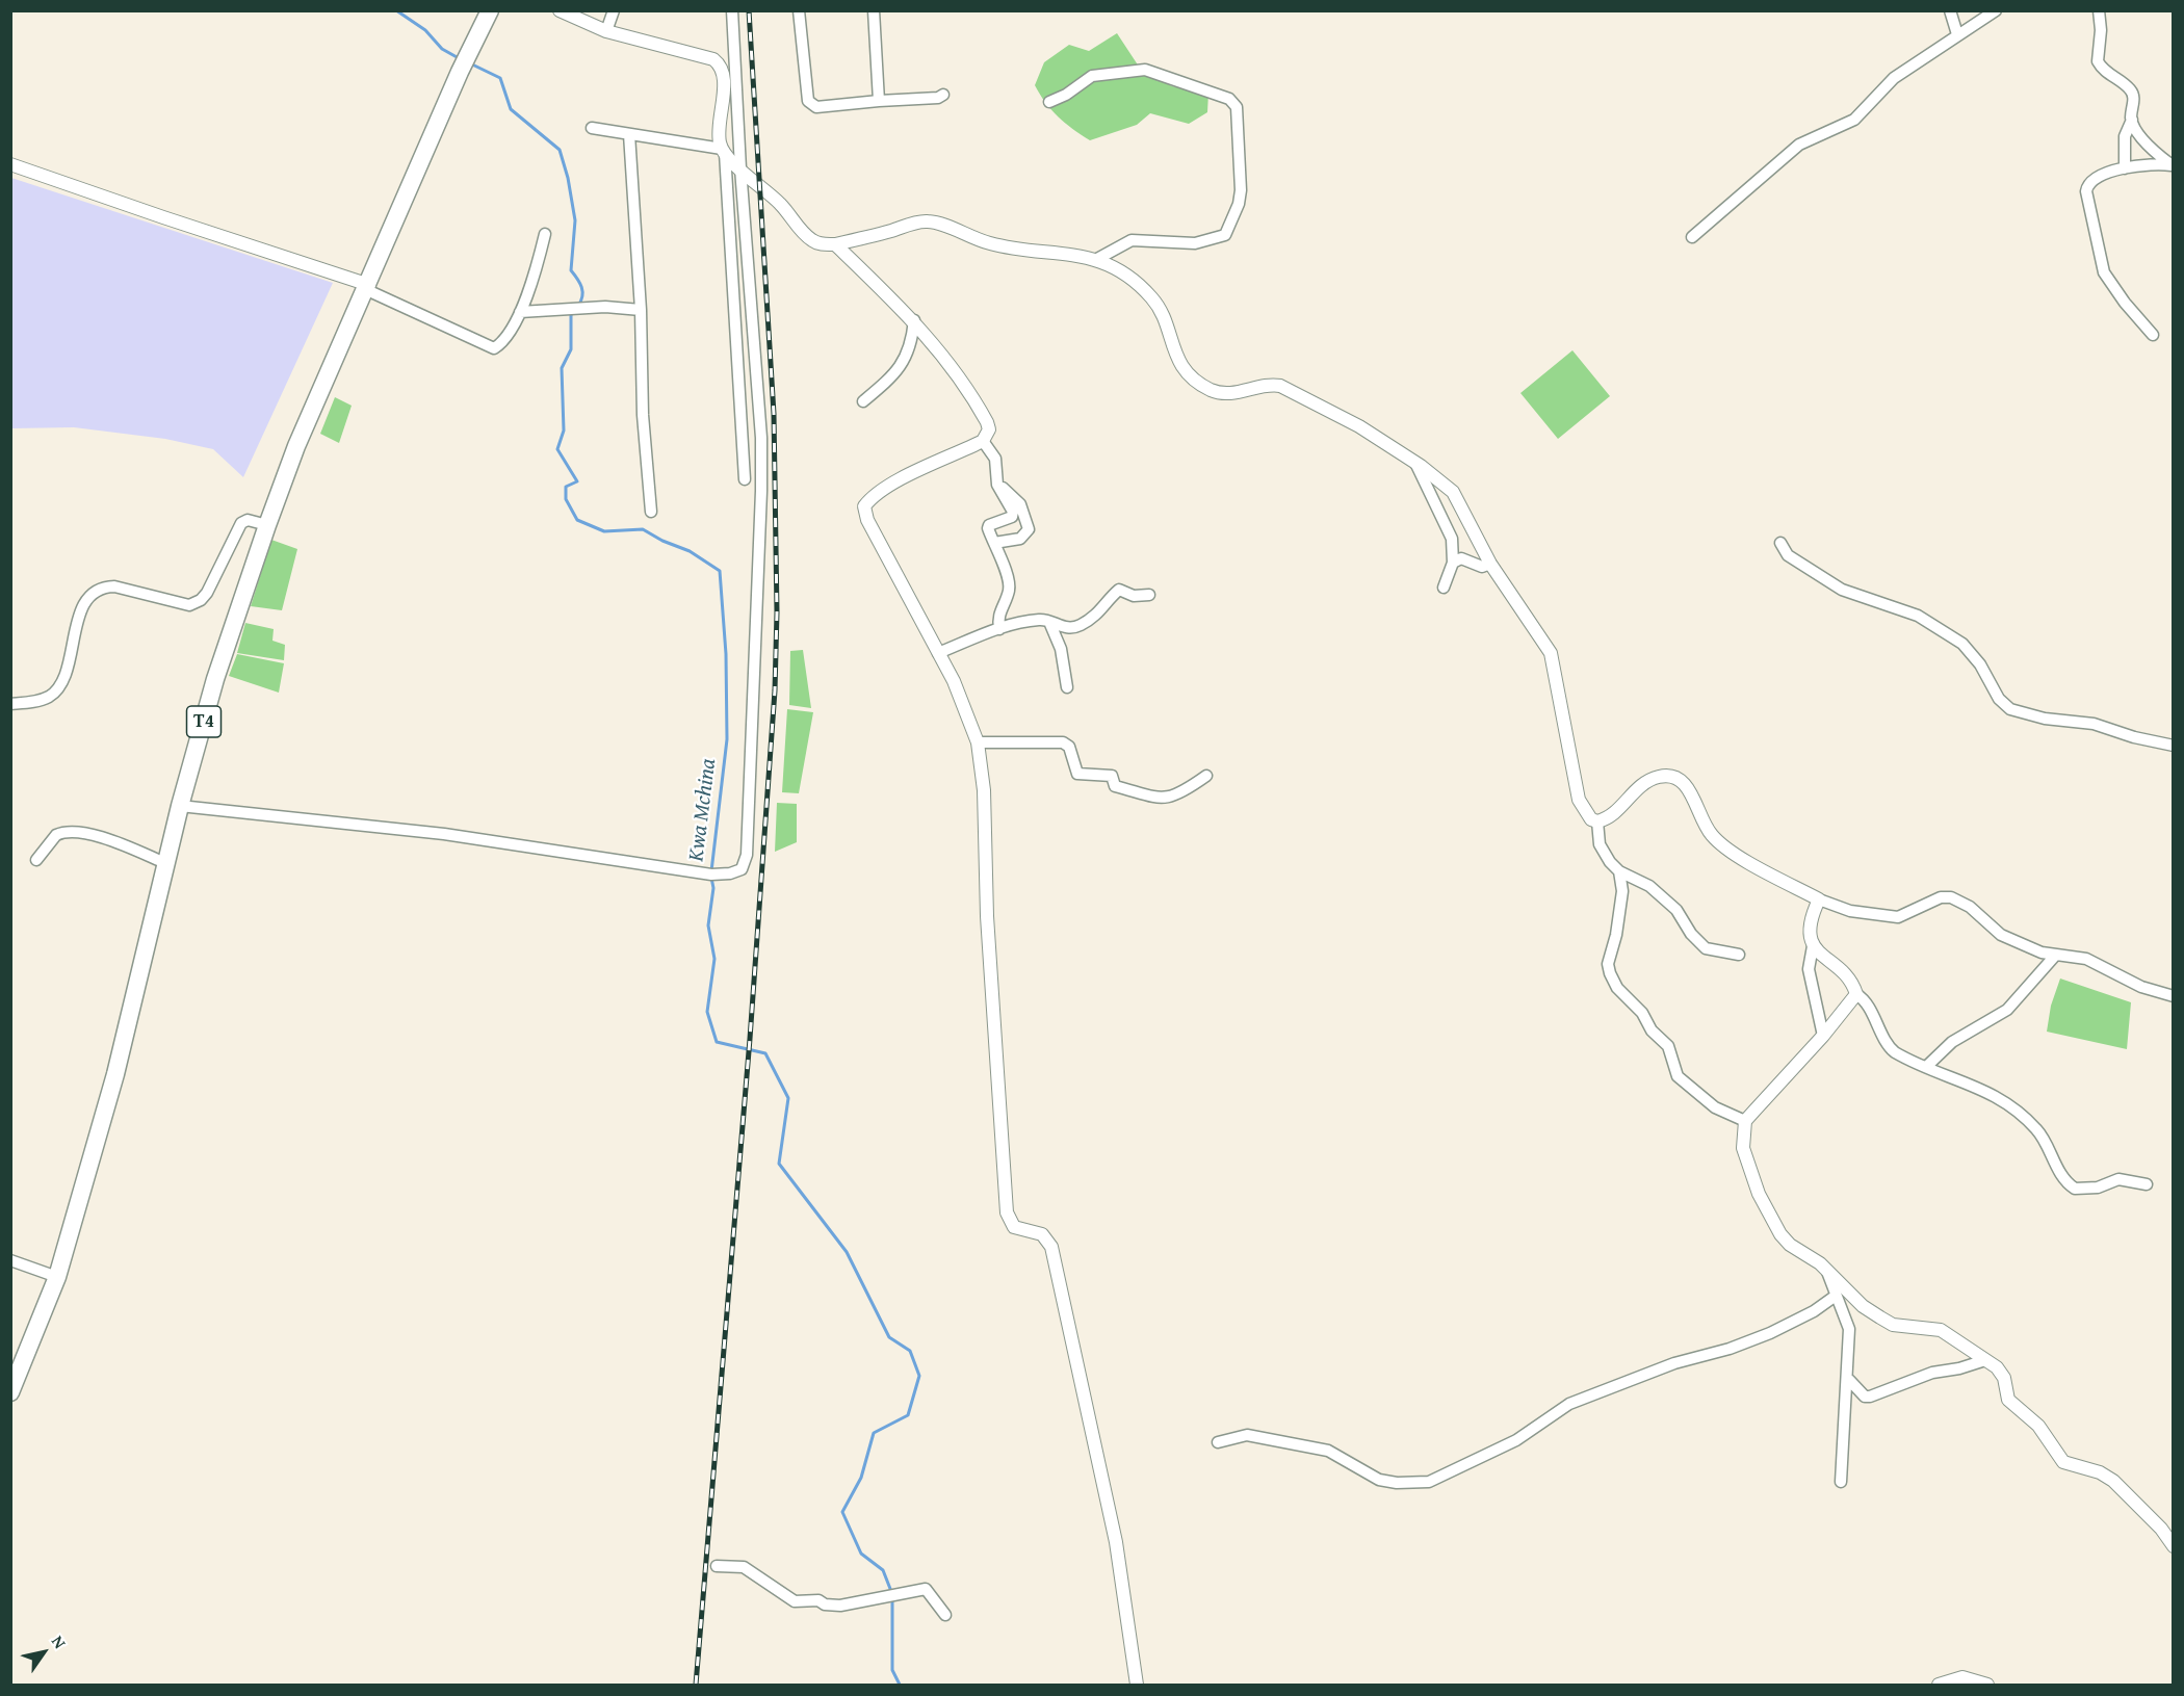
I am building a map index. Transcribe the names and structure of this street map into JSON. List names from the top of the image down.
{
  "streets": {
    "highway": ["T4"]
  },
  "water": ["Kwa Mchina"],
  "north": "top right"
}
